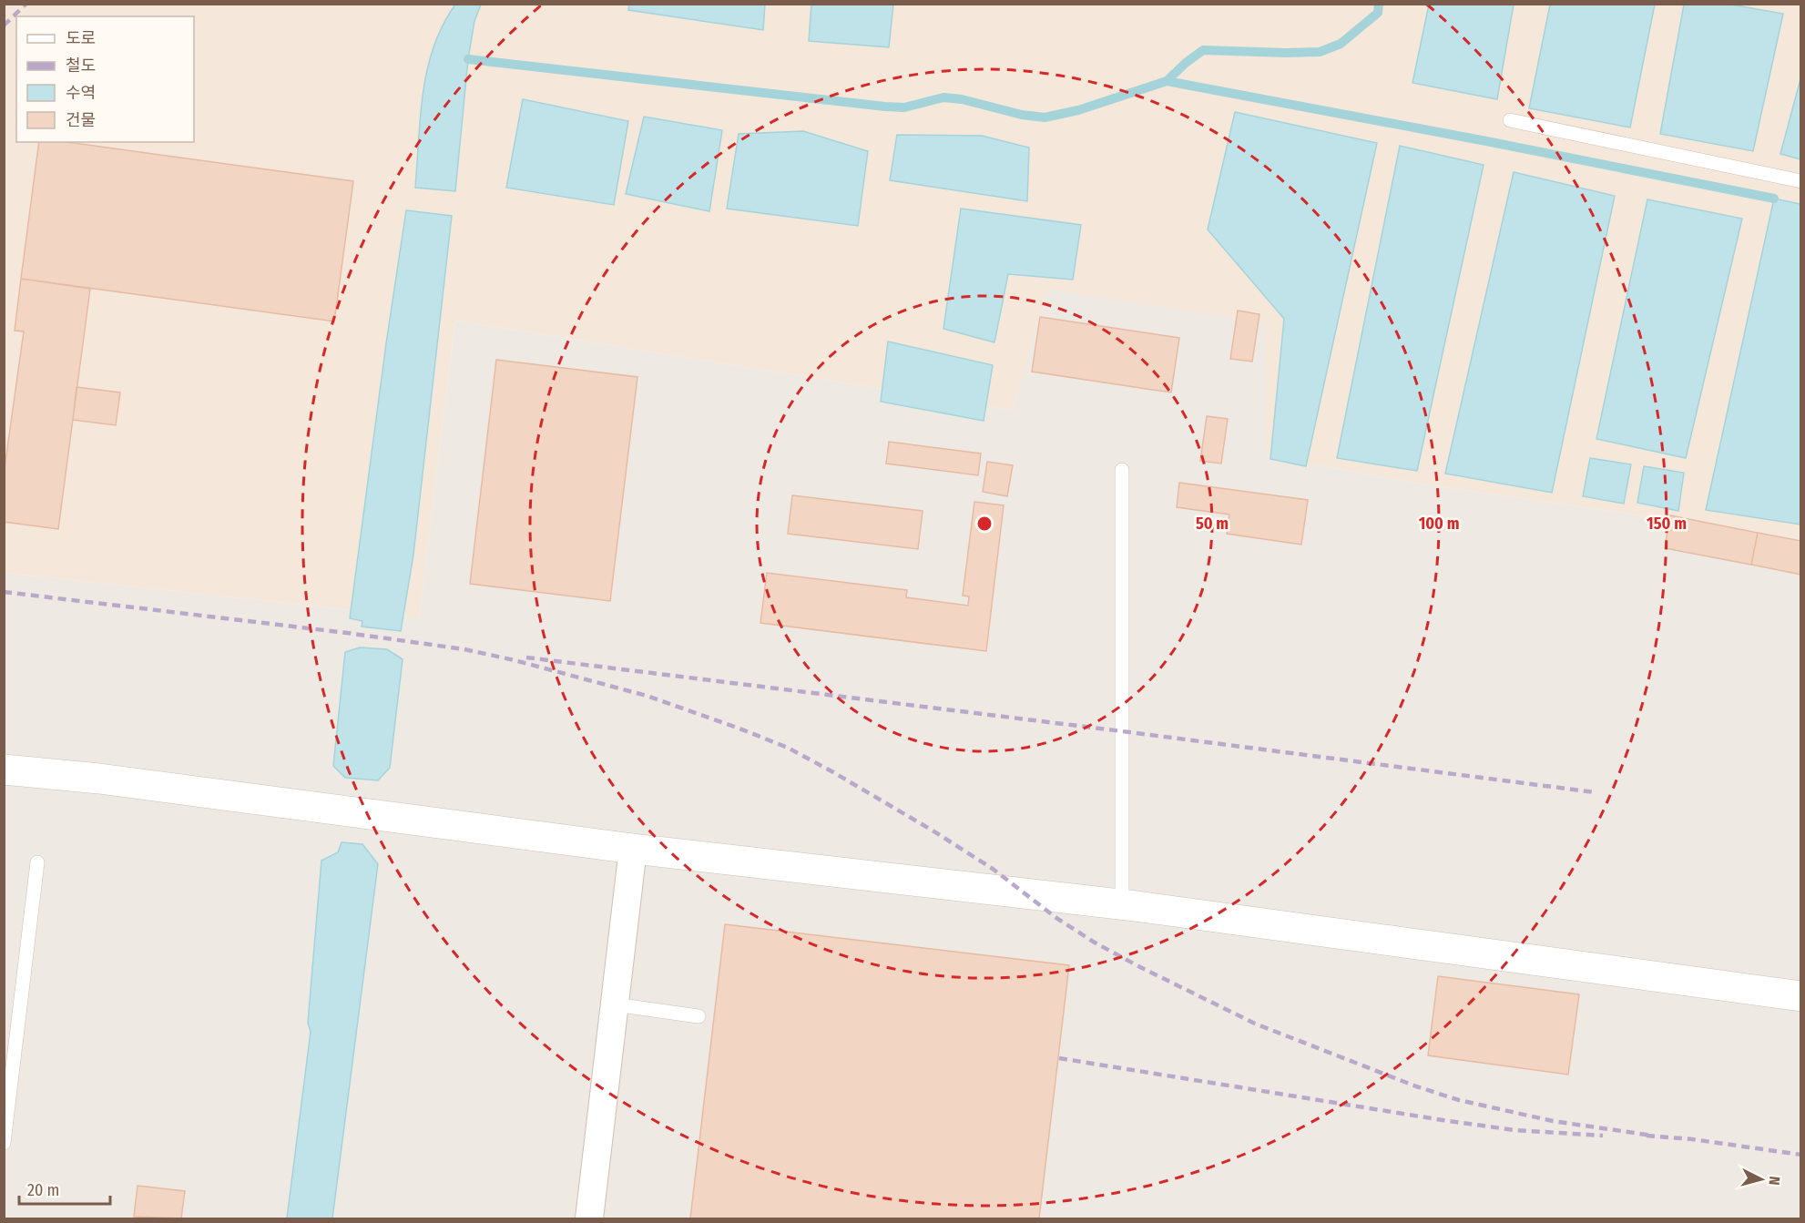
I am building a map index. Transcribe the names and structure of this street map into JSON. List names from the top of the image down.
{
  "legend": [
    "도로",
    "철도",
    "수역",
    "건물"
  ],
  "scale_bar": "20 m",
  "north": "right",
  "rings": ["50 m", "100 m", "150 m"]
}
